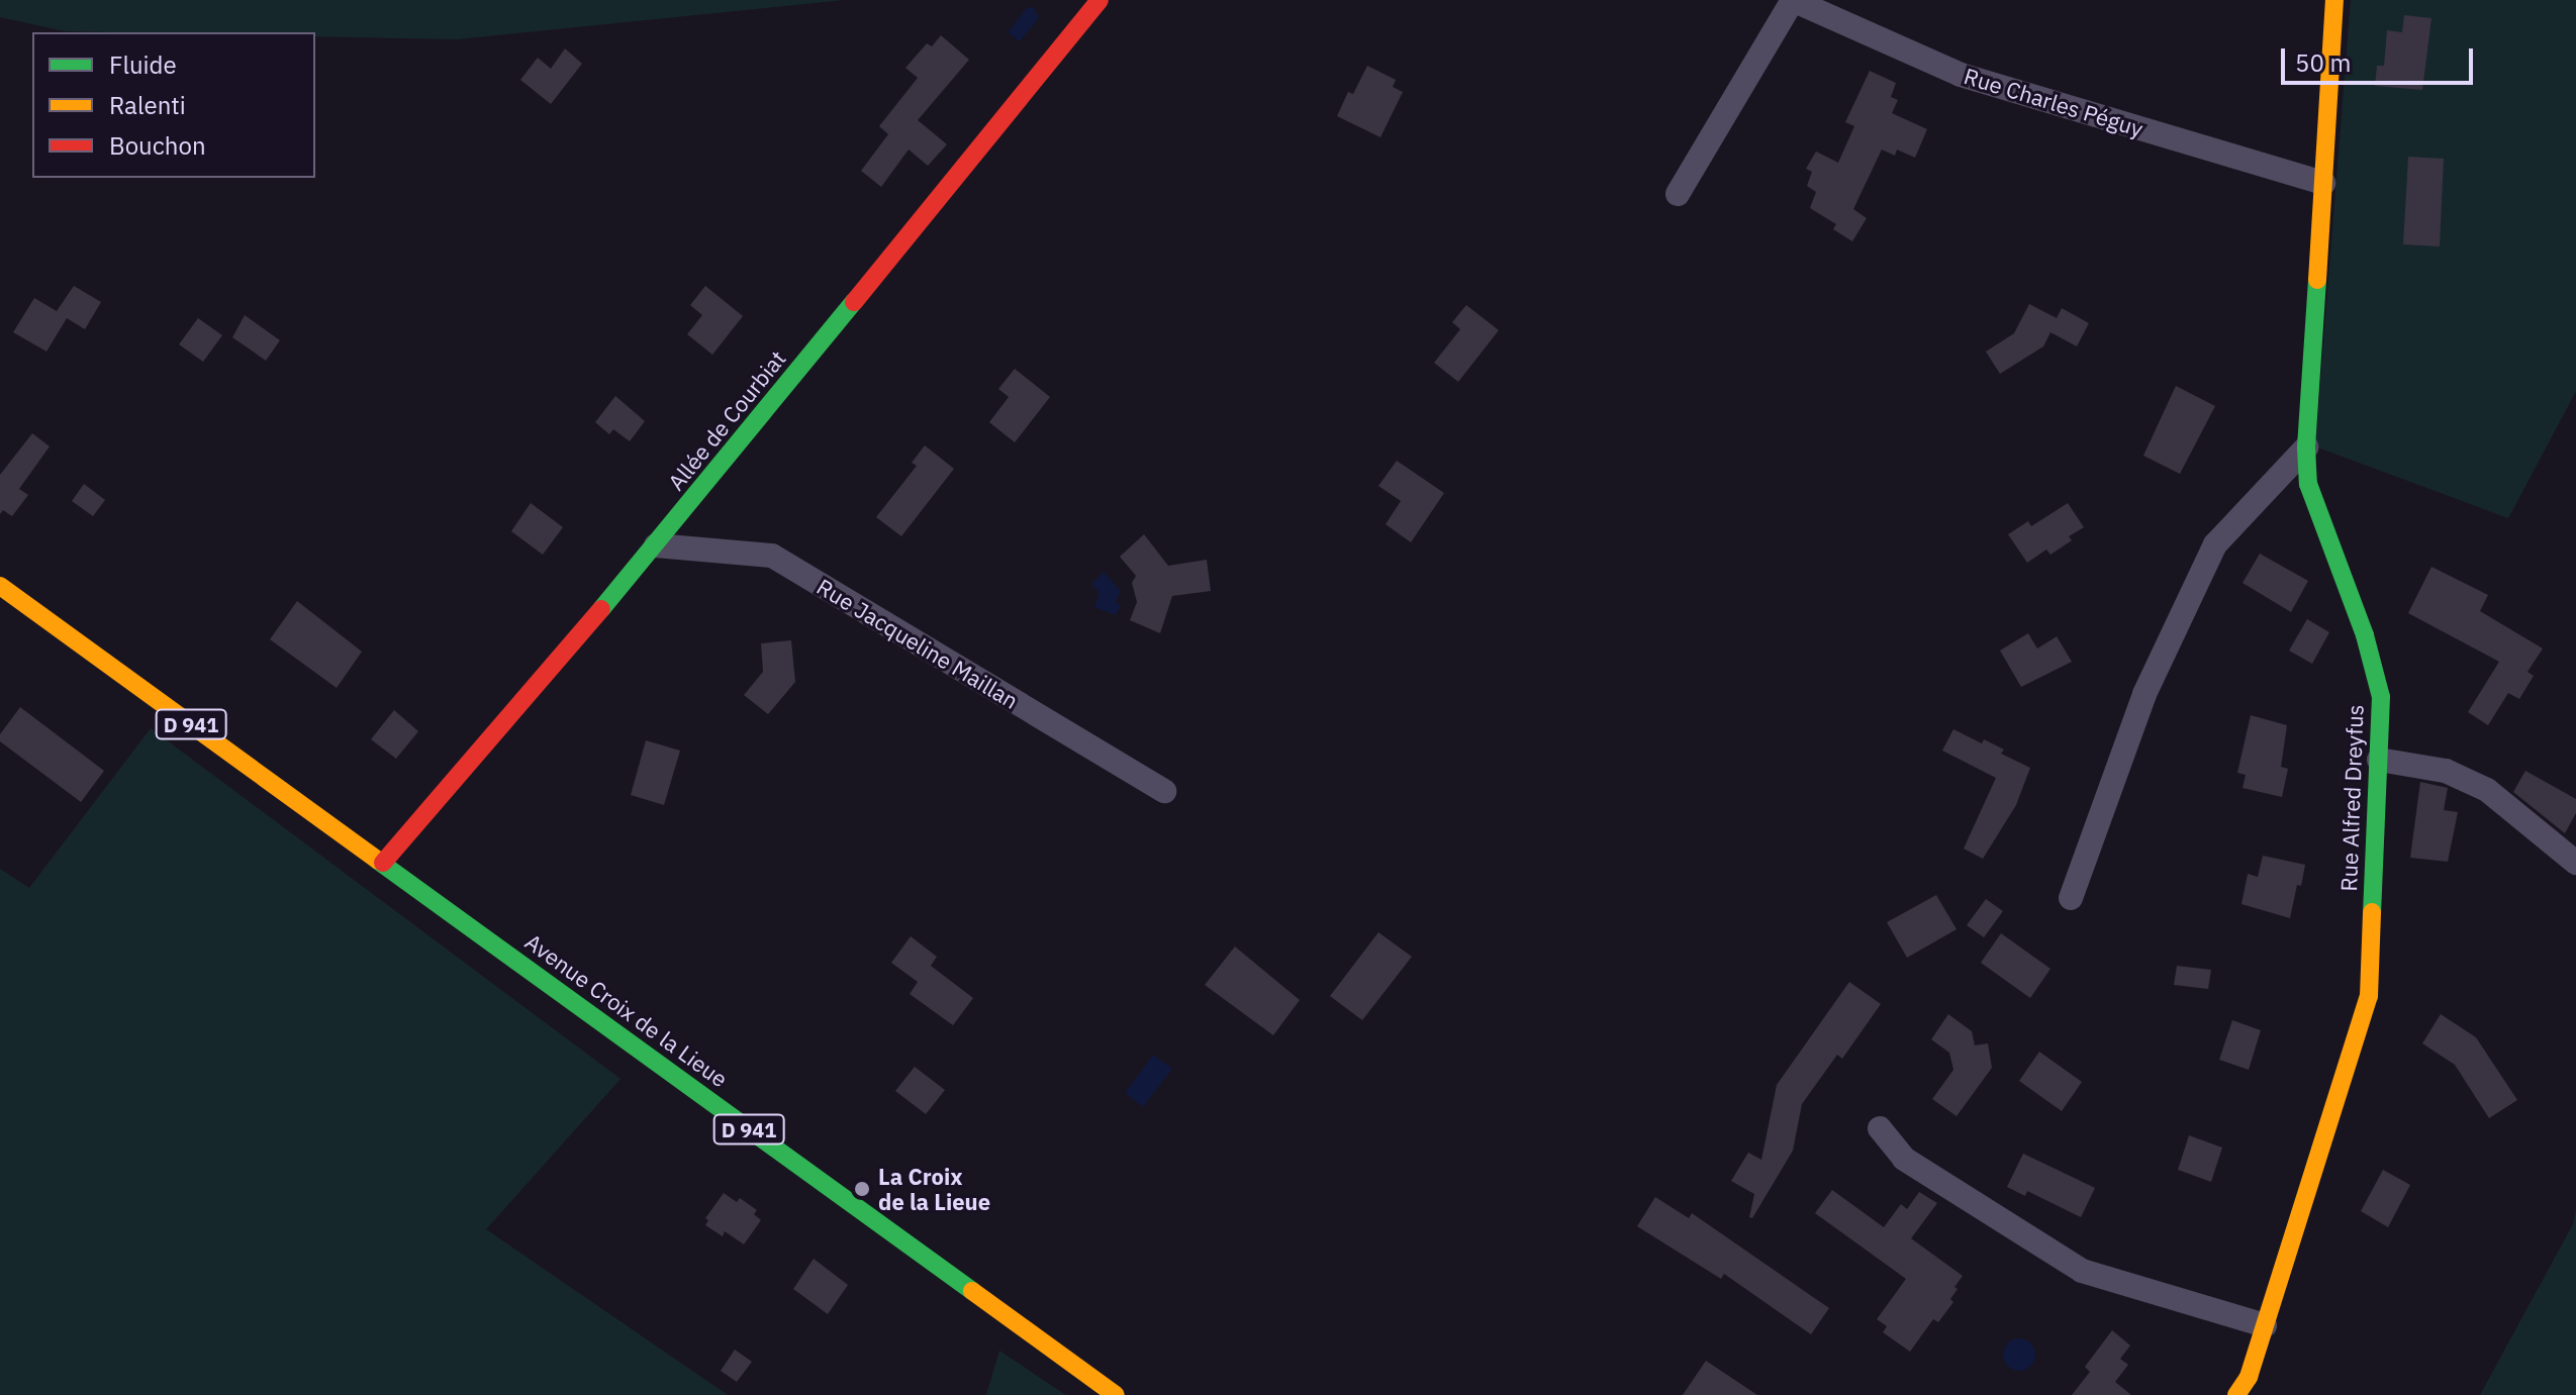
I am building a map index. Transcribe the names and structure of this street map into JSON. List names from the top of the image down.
{
  "streets": {
    "street": [
      "Rue Charles Péguy",
      "Allée de Courbiat",
      "Rue Jacqueline Maillan",
      "D 941",
      "Rue Alfred Dreyfus",
      "Avenue Croix de la Lieue"
    ]
  },
  "crossings": [
    ["Rue Charles Péguy", "Rue Alfred Dreyfus"],
    ["Allée de Courbiat", "Rue Jacqueline Maillan"],
    ["Allée de Courbiat", "D 941"],
    ["Allée de Courbiat", "Avenue Croix de la Lieue"],
    ["D 941", "Avenue Croix de la Lieue"]
  ],
  "places": ["La Croix de la Lieue"],
  "legend": ["Fluide", "Ralenti", "Bouchon"],
  "scale_bar": "50 m"
}
